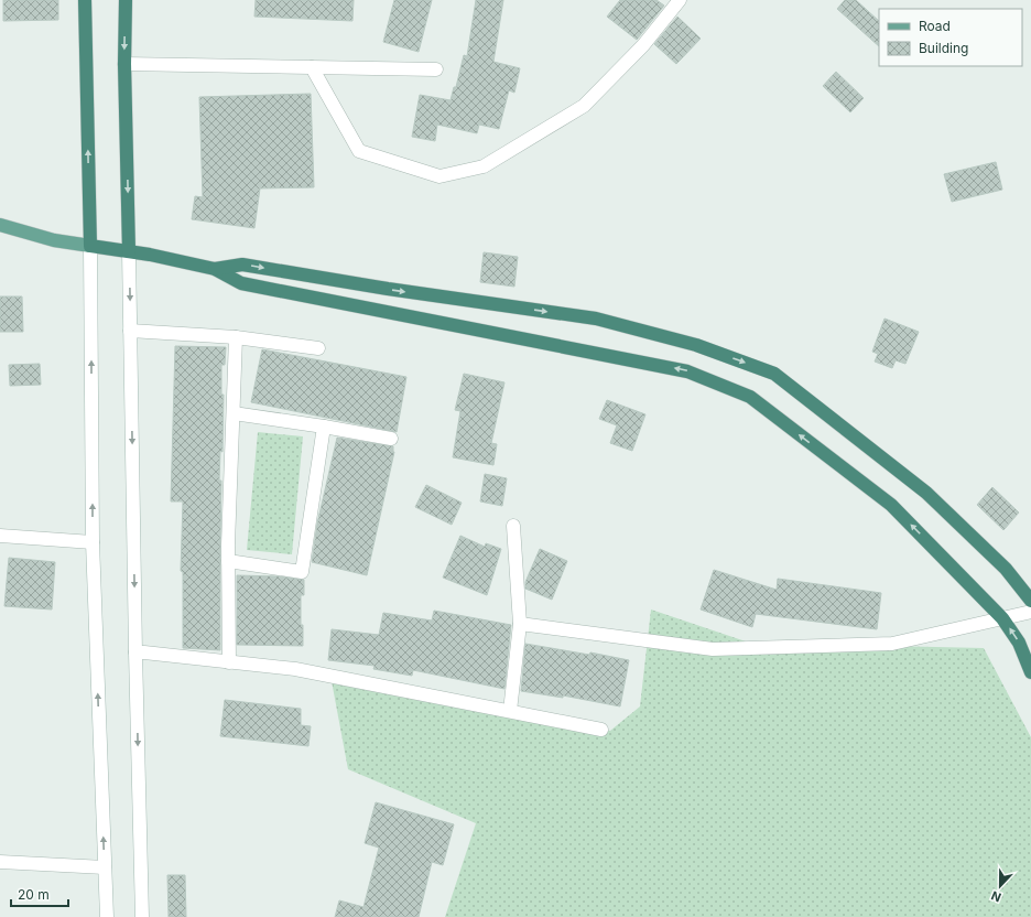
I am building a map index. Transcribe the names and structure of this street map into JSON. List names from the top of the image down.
{
  "legend": ["Road", "Building"],
  "scale_bar": "20 m",
  "north": "bottom"
}
